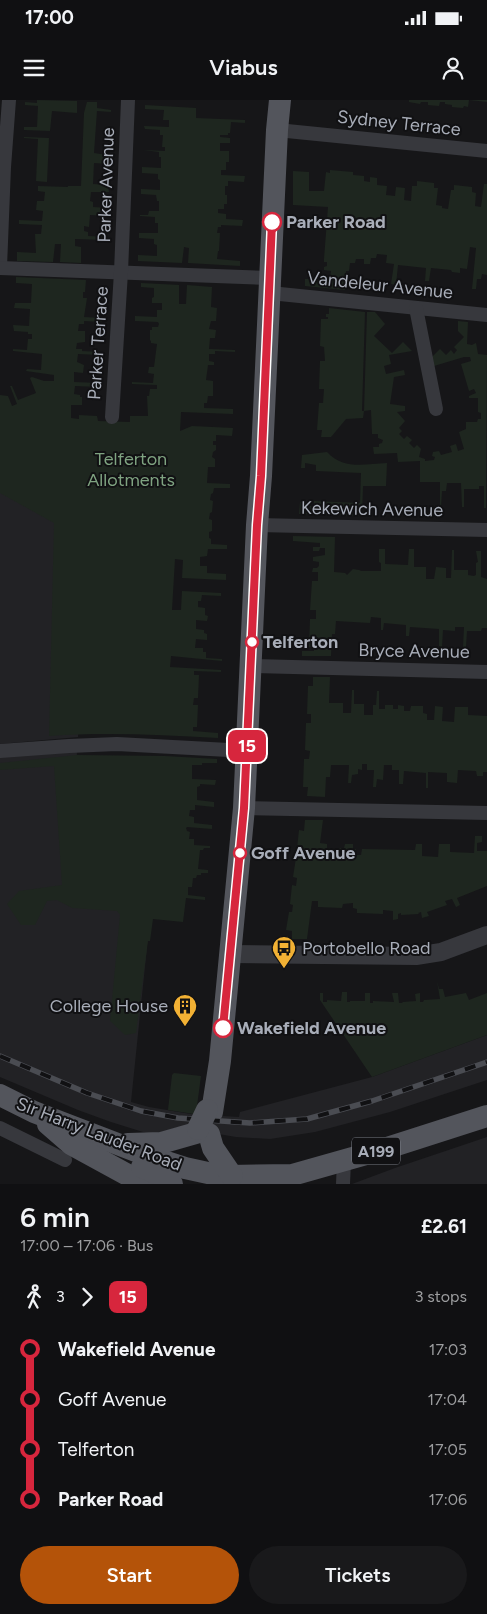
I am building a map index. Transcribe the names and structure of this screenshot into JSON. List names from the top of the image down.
{
  "streets": {
    "main road": ["Sir Harry Lauder Road", "A199"],
    "street": [
      "Sydney Terrace",
      "Parker Avenue",
      "Vandeleur Avenue",
      "Parker Terrace",
      "Kekewich Avenue",
      "Bryce Avenue"
    ]
  },
  "crossings": [
    ["Parker Avenue", "Parker Terrace"],
    ["Sir Harry Lauder Road", "A199"]
  ],
  "parks": ["Telferton Allotments"],
  "places": {
    "other": [
      "Parker Road",
      "Telferton",
      "Goff Avenue",
      "Wakefield Avenue"
    ],
    "bus stop": ["Portobello Road"],
    "building": ["College House"]
  },
  "lines": ["bus line 15"],
  "page": {
    "status": "17:00",
    "header": "Viabus",
    "on_map": "15",
    "heading": ["6 min", "17:00 – 17:06 · Bus", "£2.61"],
    "legs": ["3", "15", "3 stops"],
    "list": [
      {
        "name": "Wakefield Avenue",
        "value": "17:03"
      },
      {
        "name": "Goff Avenue",
        "value": "17:04"
      },
      {
        "name": "Telferton",
        "value": "17:05"
      },
      {
        "name": "Parker Road",
        "value": "17:06"
      }
    ],
    "buttons": ["Start", "Tickets"]
  }
}
